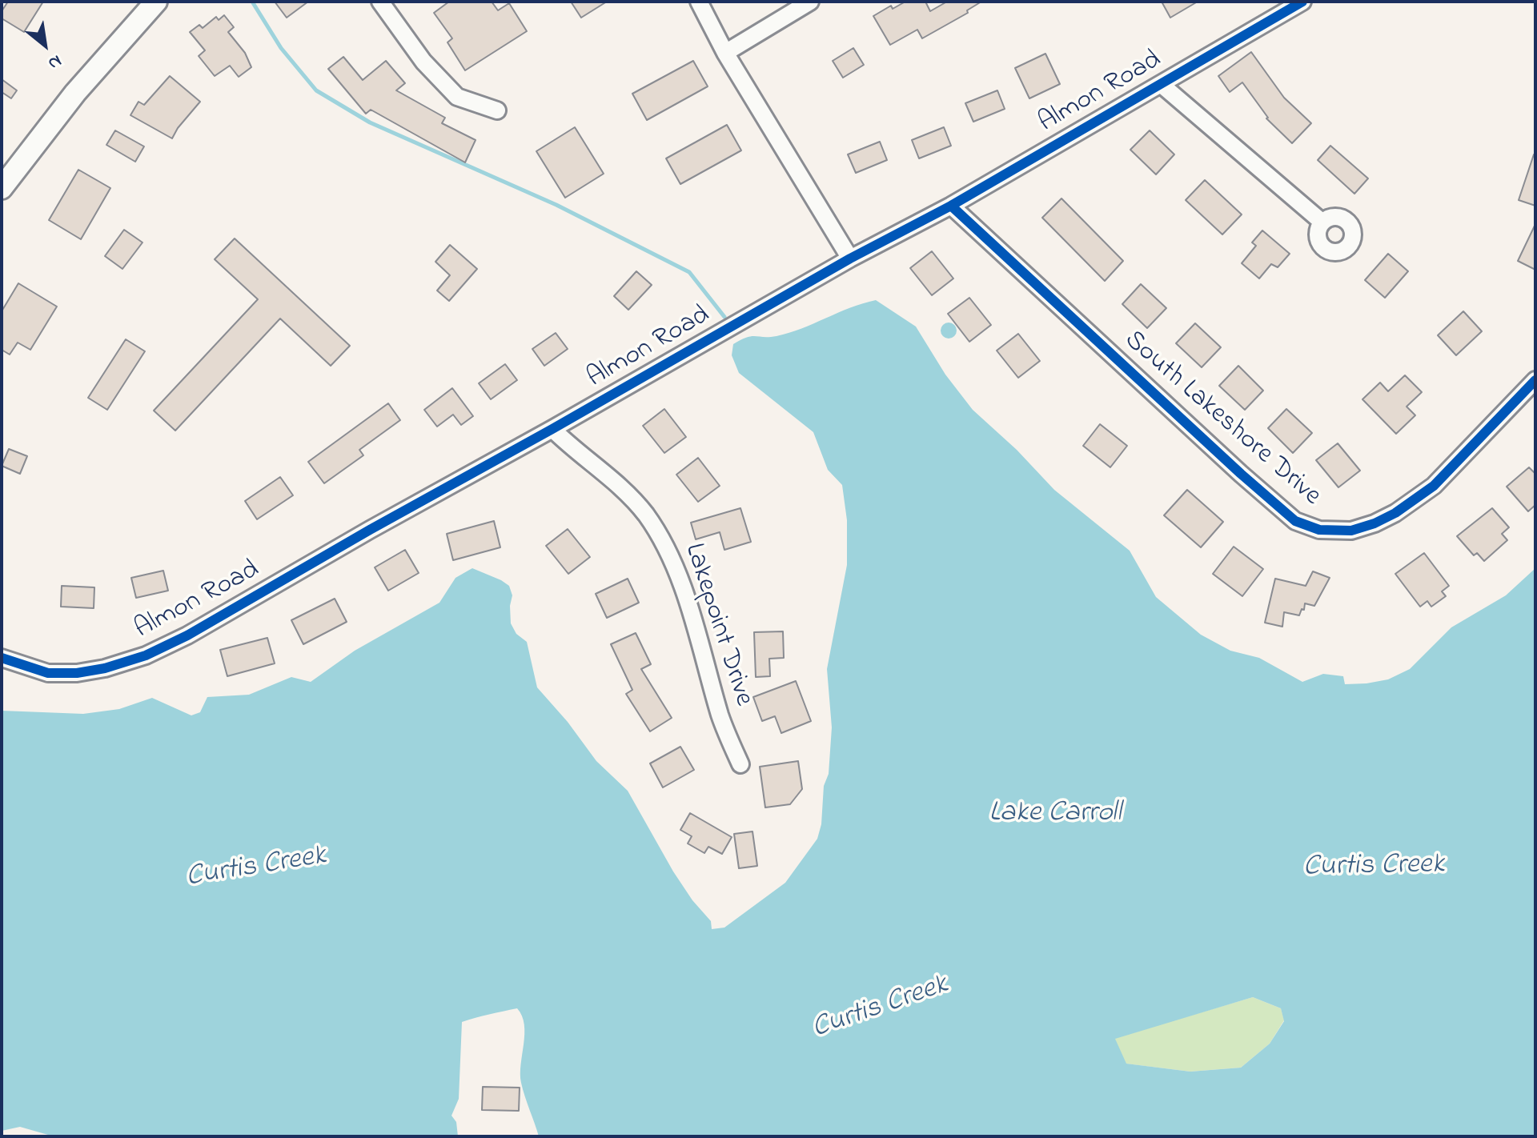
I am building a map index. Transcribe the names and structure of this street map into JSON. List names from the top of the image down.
{
  "streets": {
    "street": ["Almon Road", "South Lakeshore Drive", "Lakepoint Drive"]
  },
  "crossings": [
    ["Almon Road", "South Lakeshore Drive"],
    ["Almon Road", "Lakepoint Drive"]
  ],
  "water": ["Lake Carroll", "Curtis Creek"],
  "north": "bottom right"
}
